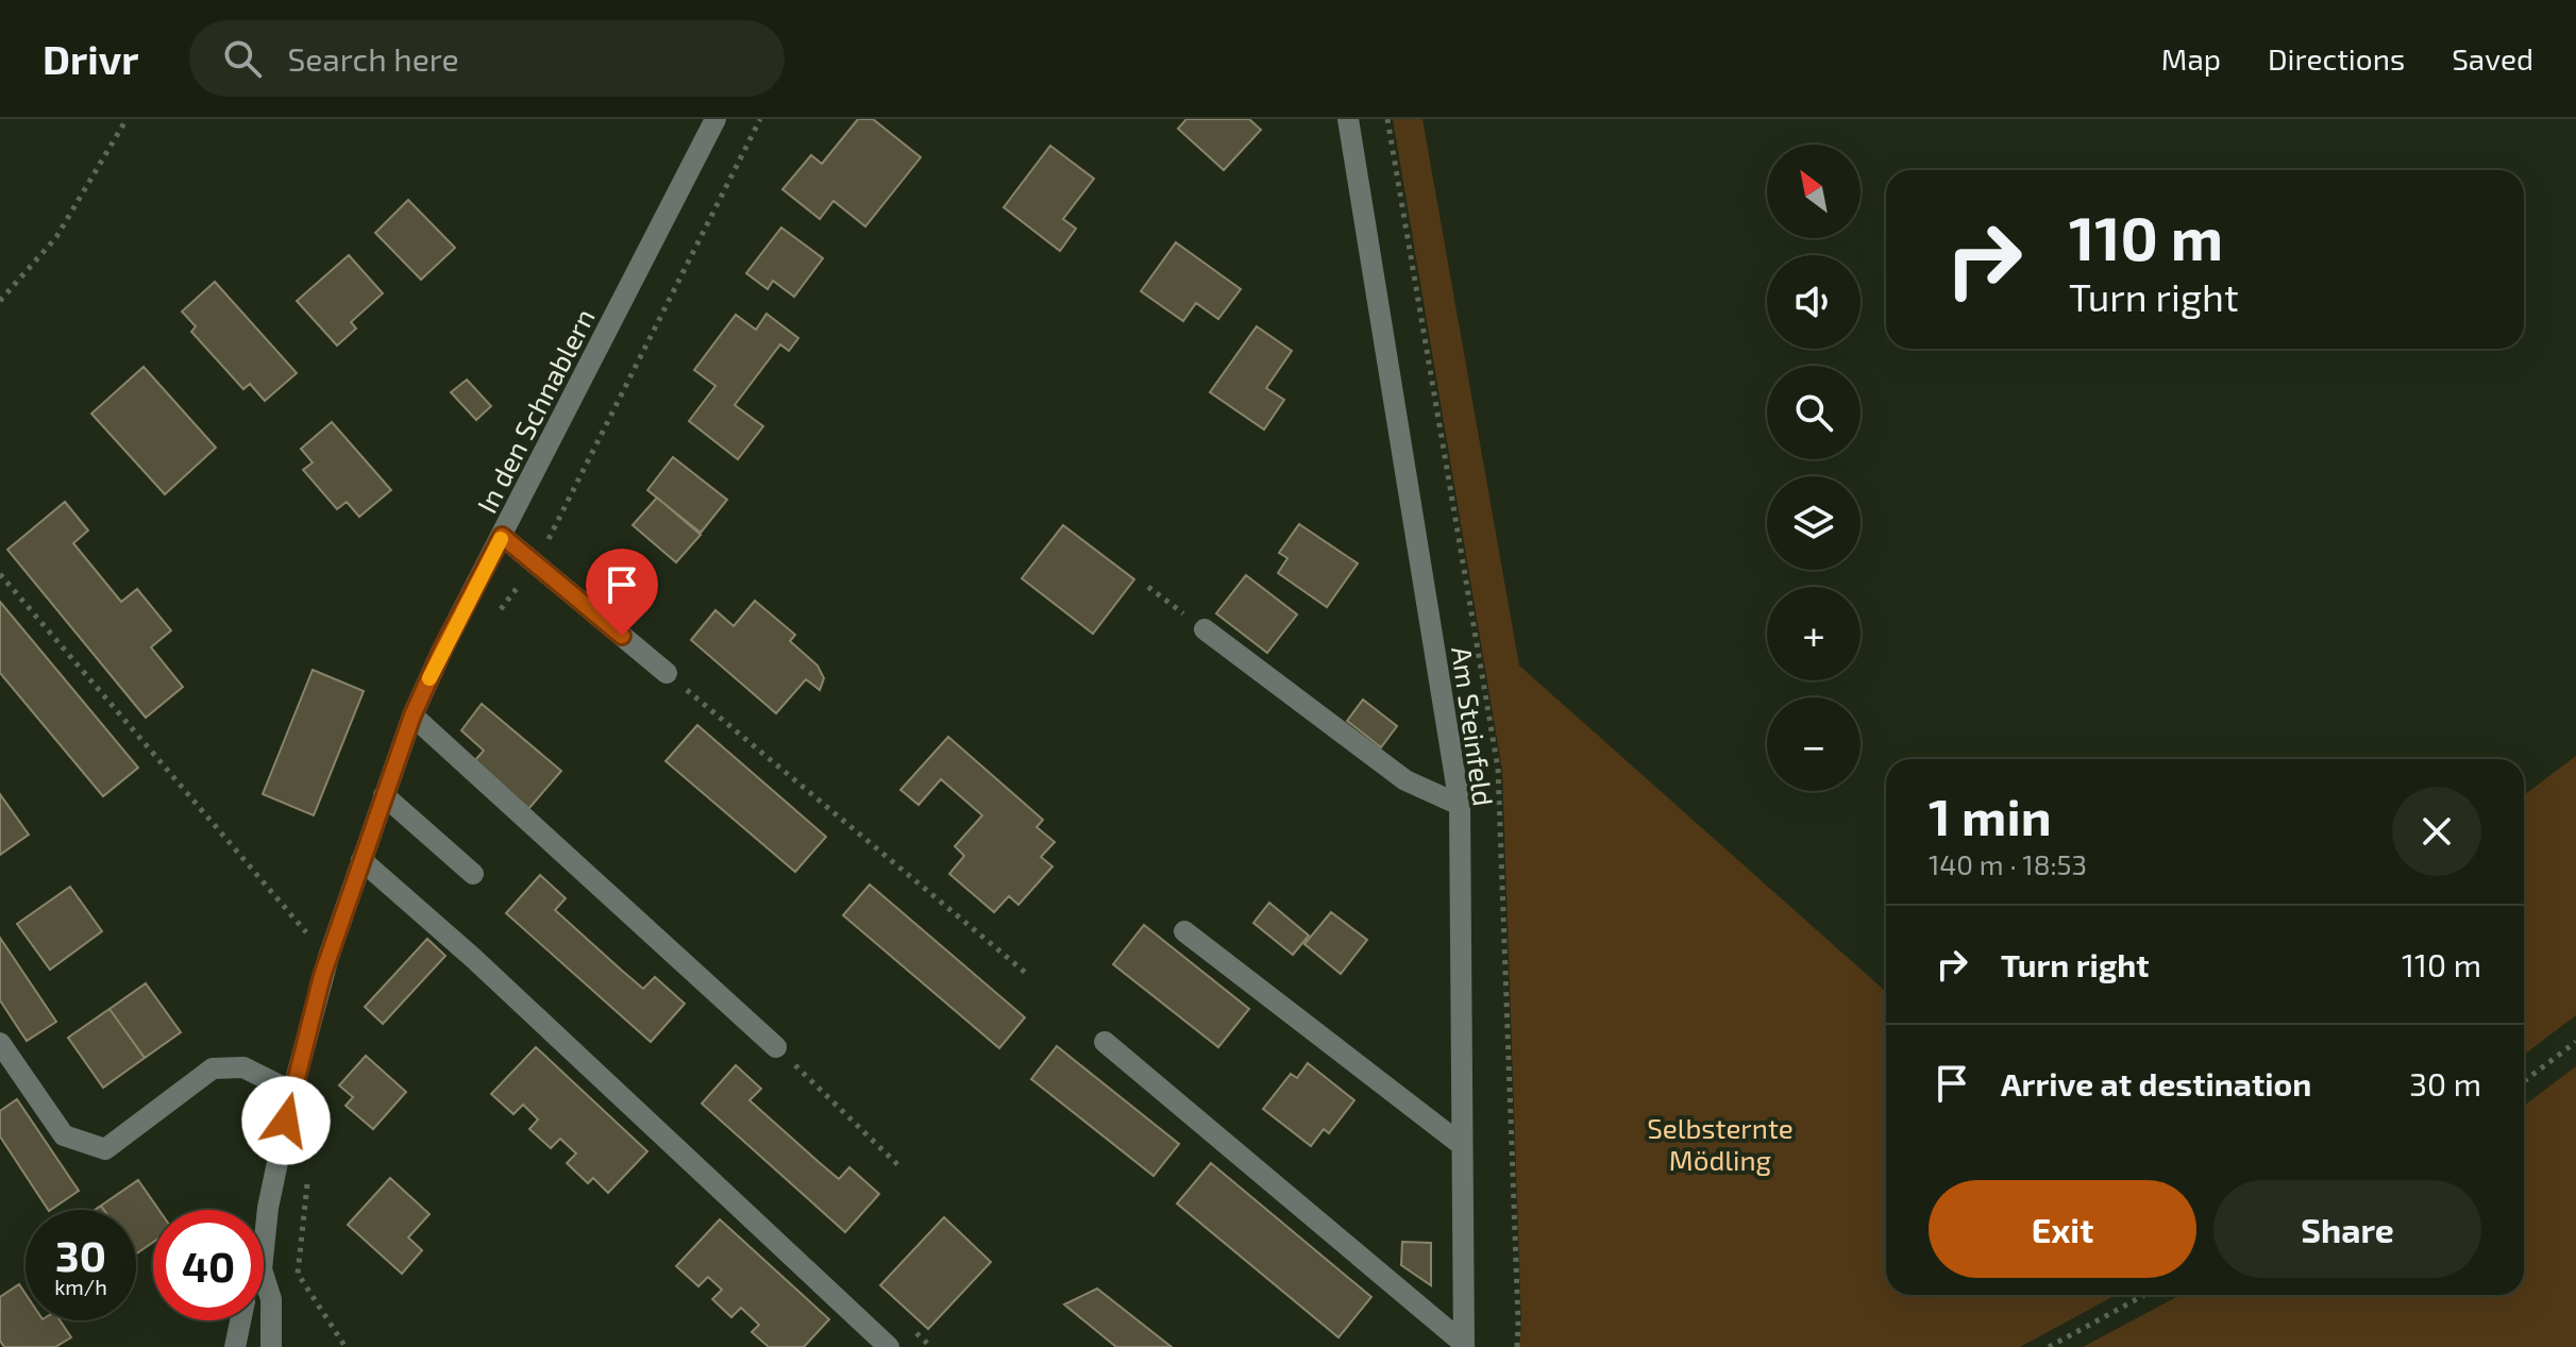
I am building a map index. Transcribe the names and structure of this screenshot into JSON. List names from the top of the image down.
{
  "streets": {
    "street": ["In den Schnablern", "Am Steinfeld"]
  },
  "parks": ["Selbsternte Mödling"],
  "north": "top left",
  "page": {
    "header": "Drivr",
    "search": "Search here",
    "nav": ["Map", "Directions", "Saved"],
    "map_buttons": ["+", "−"],
    "turn": ["110 m", "Turn right"],
    "heading": ["1 min", "140 m · 18:53"],
    "list": [
      {
        "name": "Turn right",
        "value": "110 m"
      },
      {
        "name": "Arrive at destination",
        "value": "30 m"
      }
    ],
    "buttons": ["Exit", "Share"],
    "speed": "30 km/h",
    "limit": "40"
  }
}
